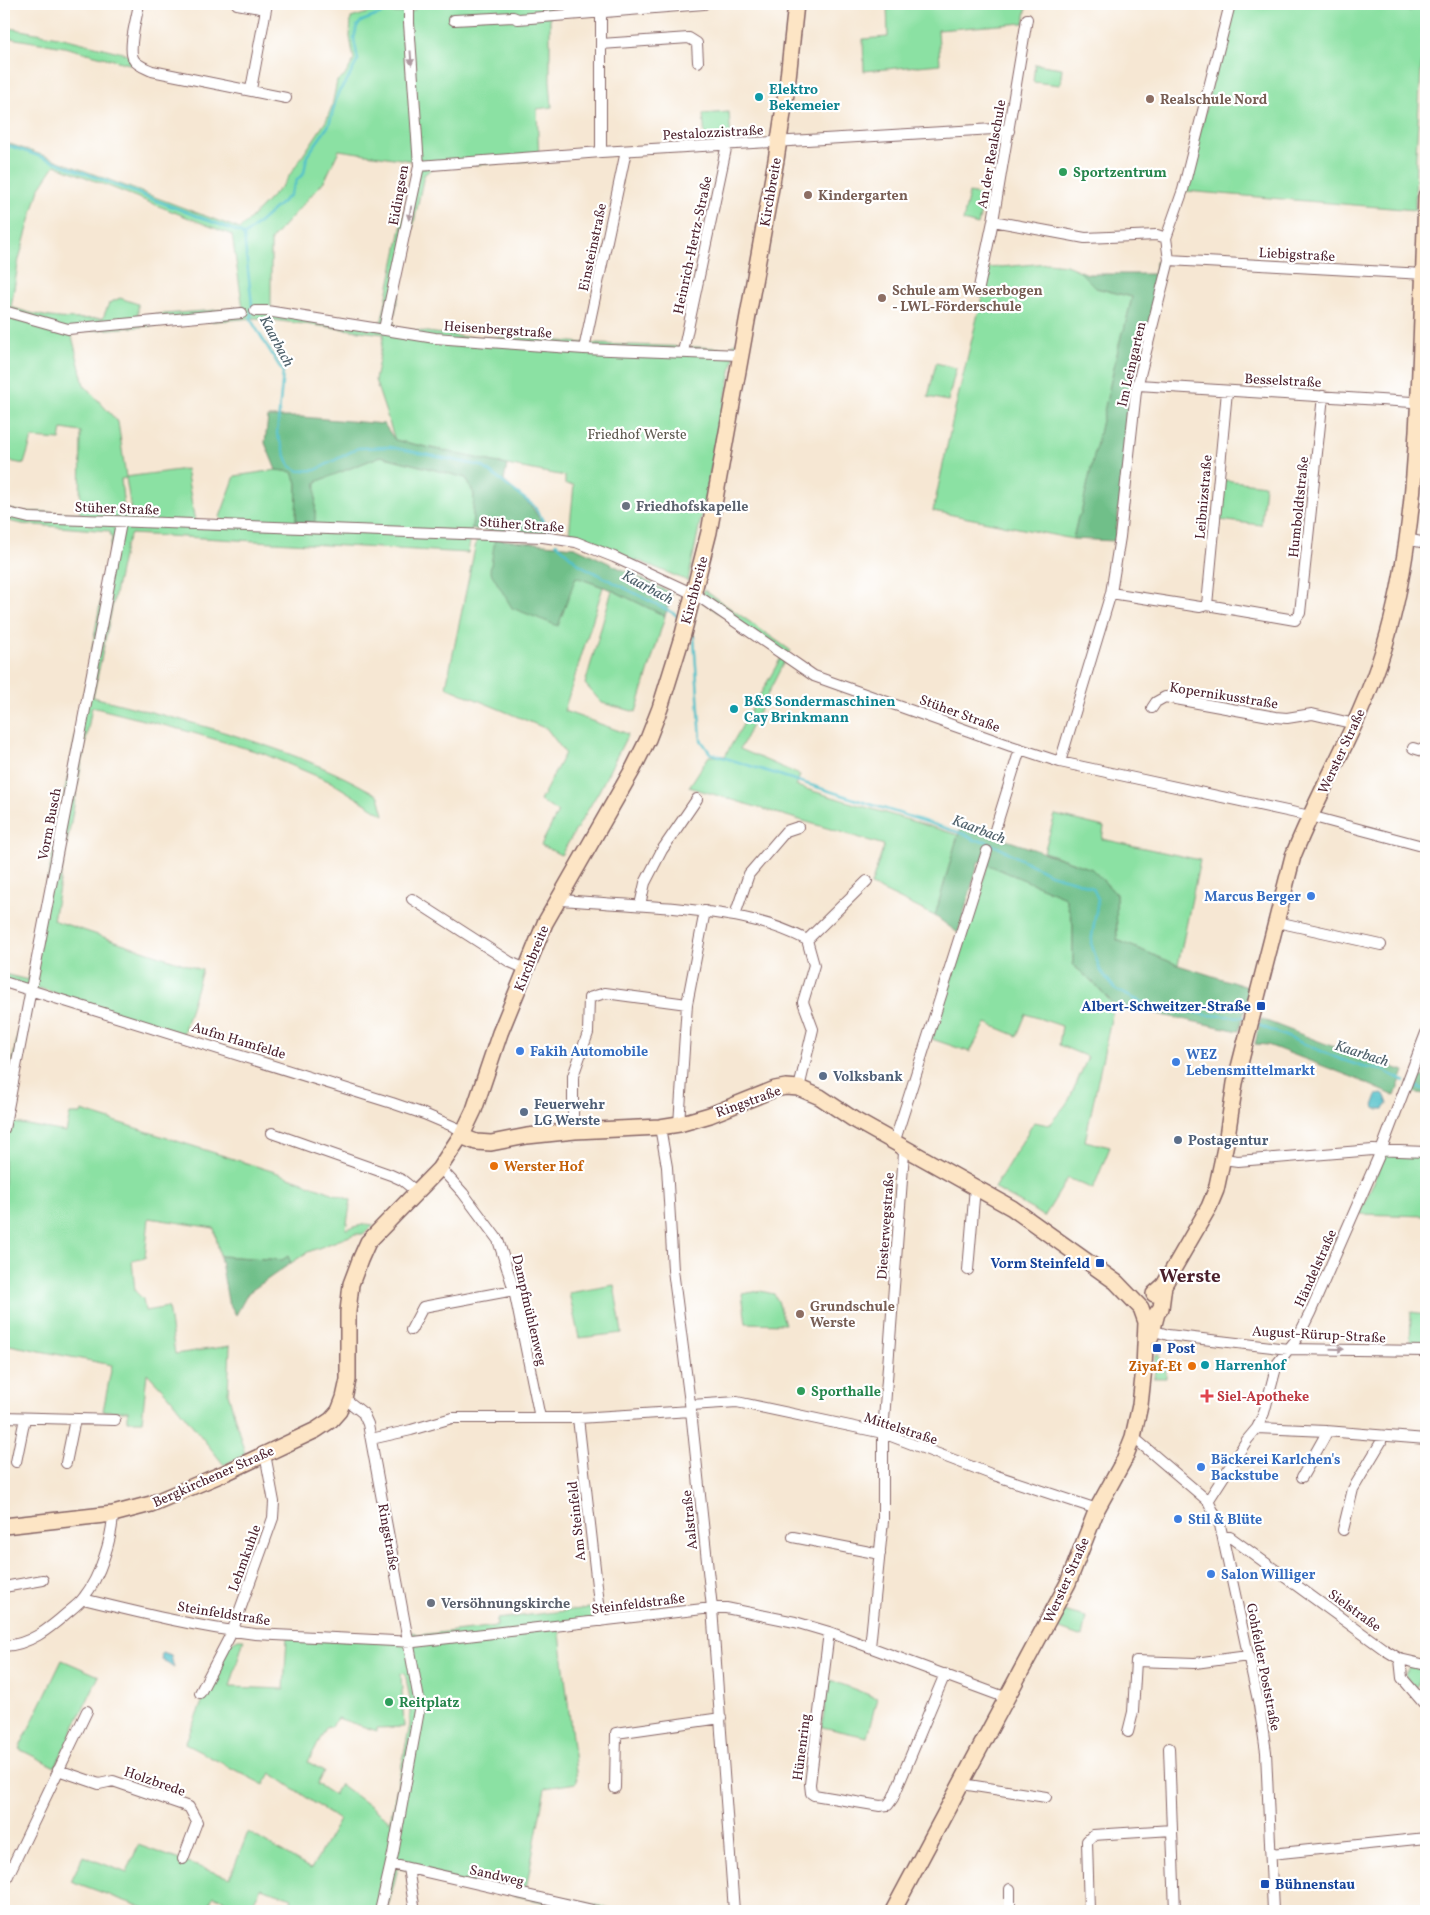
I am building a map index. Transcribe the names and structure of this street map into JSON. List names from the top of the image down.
{
  "streets": {
    "street": [
      "Pestalozzistraße",
      "An der Realschule",
      "Kirchbreite",
      "Eidingsen",
      "Heinrich-Hertz-Straße",
      "Einsteinstraße",
      "Liebigstraße",
      "Heisenbergstraße",
      "Im Leingarten",
      "Besselstraße",
      "Leibnizstraße",
      "Humboldtstraße",
      "Stüher Straße",
      "Kopernikusstraße",
      "Werster Straße",
      "Vorm Busch",
      "Aufm Hamfelde",
      "Ringstraße",
      "Diesterwegstraße",
      "Händelstraße",
      "Dampfmühlenweg",
      "August-Rürup-Straße",
      "Mittelstraße",
      "Bergkirchener Straße",
      "Aalstraße",
      "Am Steinfeld",
      "Lehmkuhle",
      "Steinfeldstraße",
      "Sielstraße",
      "Gohfelder Poststraße",
      "Hünenring",
      "Holzbrede",
      "Sandweg"
    ]
  },
  "crossings": [
    ["Pestalozzistraße", "An der Realschule"],
    ["Pestalozzistraße", "Kirchbreite"],
    ["Pestalozzistraße", "Eidingsen"],
    ["Pestalozzistraße", "Heinrich-Hertz-Straße"],
    ["Pestalozzistraße", "Einsteinstraße"],
    ["Kirchbreite", "Heisenbergstraße"],
    ["Kirchbreite", "Stüher Straße"],
    ["Kirchbreite", "Aufm Hamfelde"],
    ["Kirchbreite", "Ringstraße"],
    ["Eidingsen", "Heisenbergstraße"],
    ["Heinrich-Hertz-Straße", "Heisenbergstraße"],
    ["Einsteinstraße", "Heisenbergstraße"],
    ["Liebigstraße", "Im Leingarten"],
    ["Liebigstraße", "Werster Straße"],
    ["Im Leingarten", "Besselstraße"],
    ["Im Leingarten", "Stüher Straße"],
    ["Besselstraße", "Leibnizstraße"],
    ["Besselstraße", "Humboldtstraße"],
    ["Besselstraße", "Werster Straße"],
    ["Leibnizstraße", "Humboldtstraße"],
    ["Stüher Straße", "Werster Straße"],
    ["Stüher Straße", "Vorm Busch"],
    ["Kopernikusstraße", "Werster Straße"],
    ["Werster Straße", "Ringstraße"],
    ["Werster Straße", "August-Rürup-Straße"],
    ["Werster Straße", "Mittelstraße"],
    ["Werster Straße", "Steinfeldstraße"],
    ["Werster Straße", "Gohfelder Poststraße"],
    ["Vorm Busch", "Aufm Hamfelde"],
    ["Aufm Hamfelde", "Ringstraße"],
    ["Ringstraße", "Diesterwegstraße"],
    ["Ringstraße", "Mittelstraße"],
    ["Ringstraße", "Bergkirchener Straße"],
    ["Ringstraße", "Aalstraße"],
    ["Ringstraße", "Steinfeldstraße"],
    ["Ringstraße", "Sandweg"],
    ["Diesterwegstraße", "Mittelstraße"],
    ["Diesterwegstraße", "Steinfeldstraße"],
    ["Händelstraße", "August-Rürup-Straße"],
    ["Händelstraße", "Gohfelder Poststraße"],
    ["Dampfmühlenweg", "Mittelstraße"],
    ["Mittelstraße", "Aalstraße"],
    ["Mittelstraße", "Am Steinfeld"],
    ["Bergkirchener Straße", "Lehmkuhle"],
    ["Aalstraße", "Steinfeldstraße"],
    ["Am Steinfeld", "Steinfeldstraße"],
    ["Lehmkuhle", "Steinfeldstraße"],
    ["Steinfeldstraße", "Hünenring"],
    ["Sielstraße", "Gohfelder Poststraße"]
  ],
  "one_way": ["Eidingsen"],
  "districts": ["Werste"],
  "water": ["Kaarbach"],
  "parks": ["Friedhof Werste"],
  "places": {
    "other": [
      "Elektro Bekemeier",
      "Realschule Nord",
      "Sportzentrum",
      "Kindergarten",
      "Schule am Weserbogen - LWL-Förderschule",
      "Friedhofskapelle",
      "B&S Sondermaschinen Cay Brinkmann",
      "Marcus Berger",
      "Fakih Automobile",
      "WEZ Lebensmittelmarkt",
      "Volksbank",
      "Feuerwehr LG Werste",
      "Postagentur",
      "Werster Hof",
      "Grundschule Werste",
      "Harrenhof",
      "Ziyaf-Et",
      "Sporthalle",
      "Bäckerei Karlchen's Backstube",
      "Stil & Blüte",
      "Salon Williger",
      "Versöhnungskirche",
      "Reitplatz"
    ],
    "transit": [
      "Albert-Schweitzer-Straße",
      "Vorm Steinfeld",
      "Post",
      "Bühnenstau"
    ],
    "health": ["Siel-Apotheke"]
  }
}
